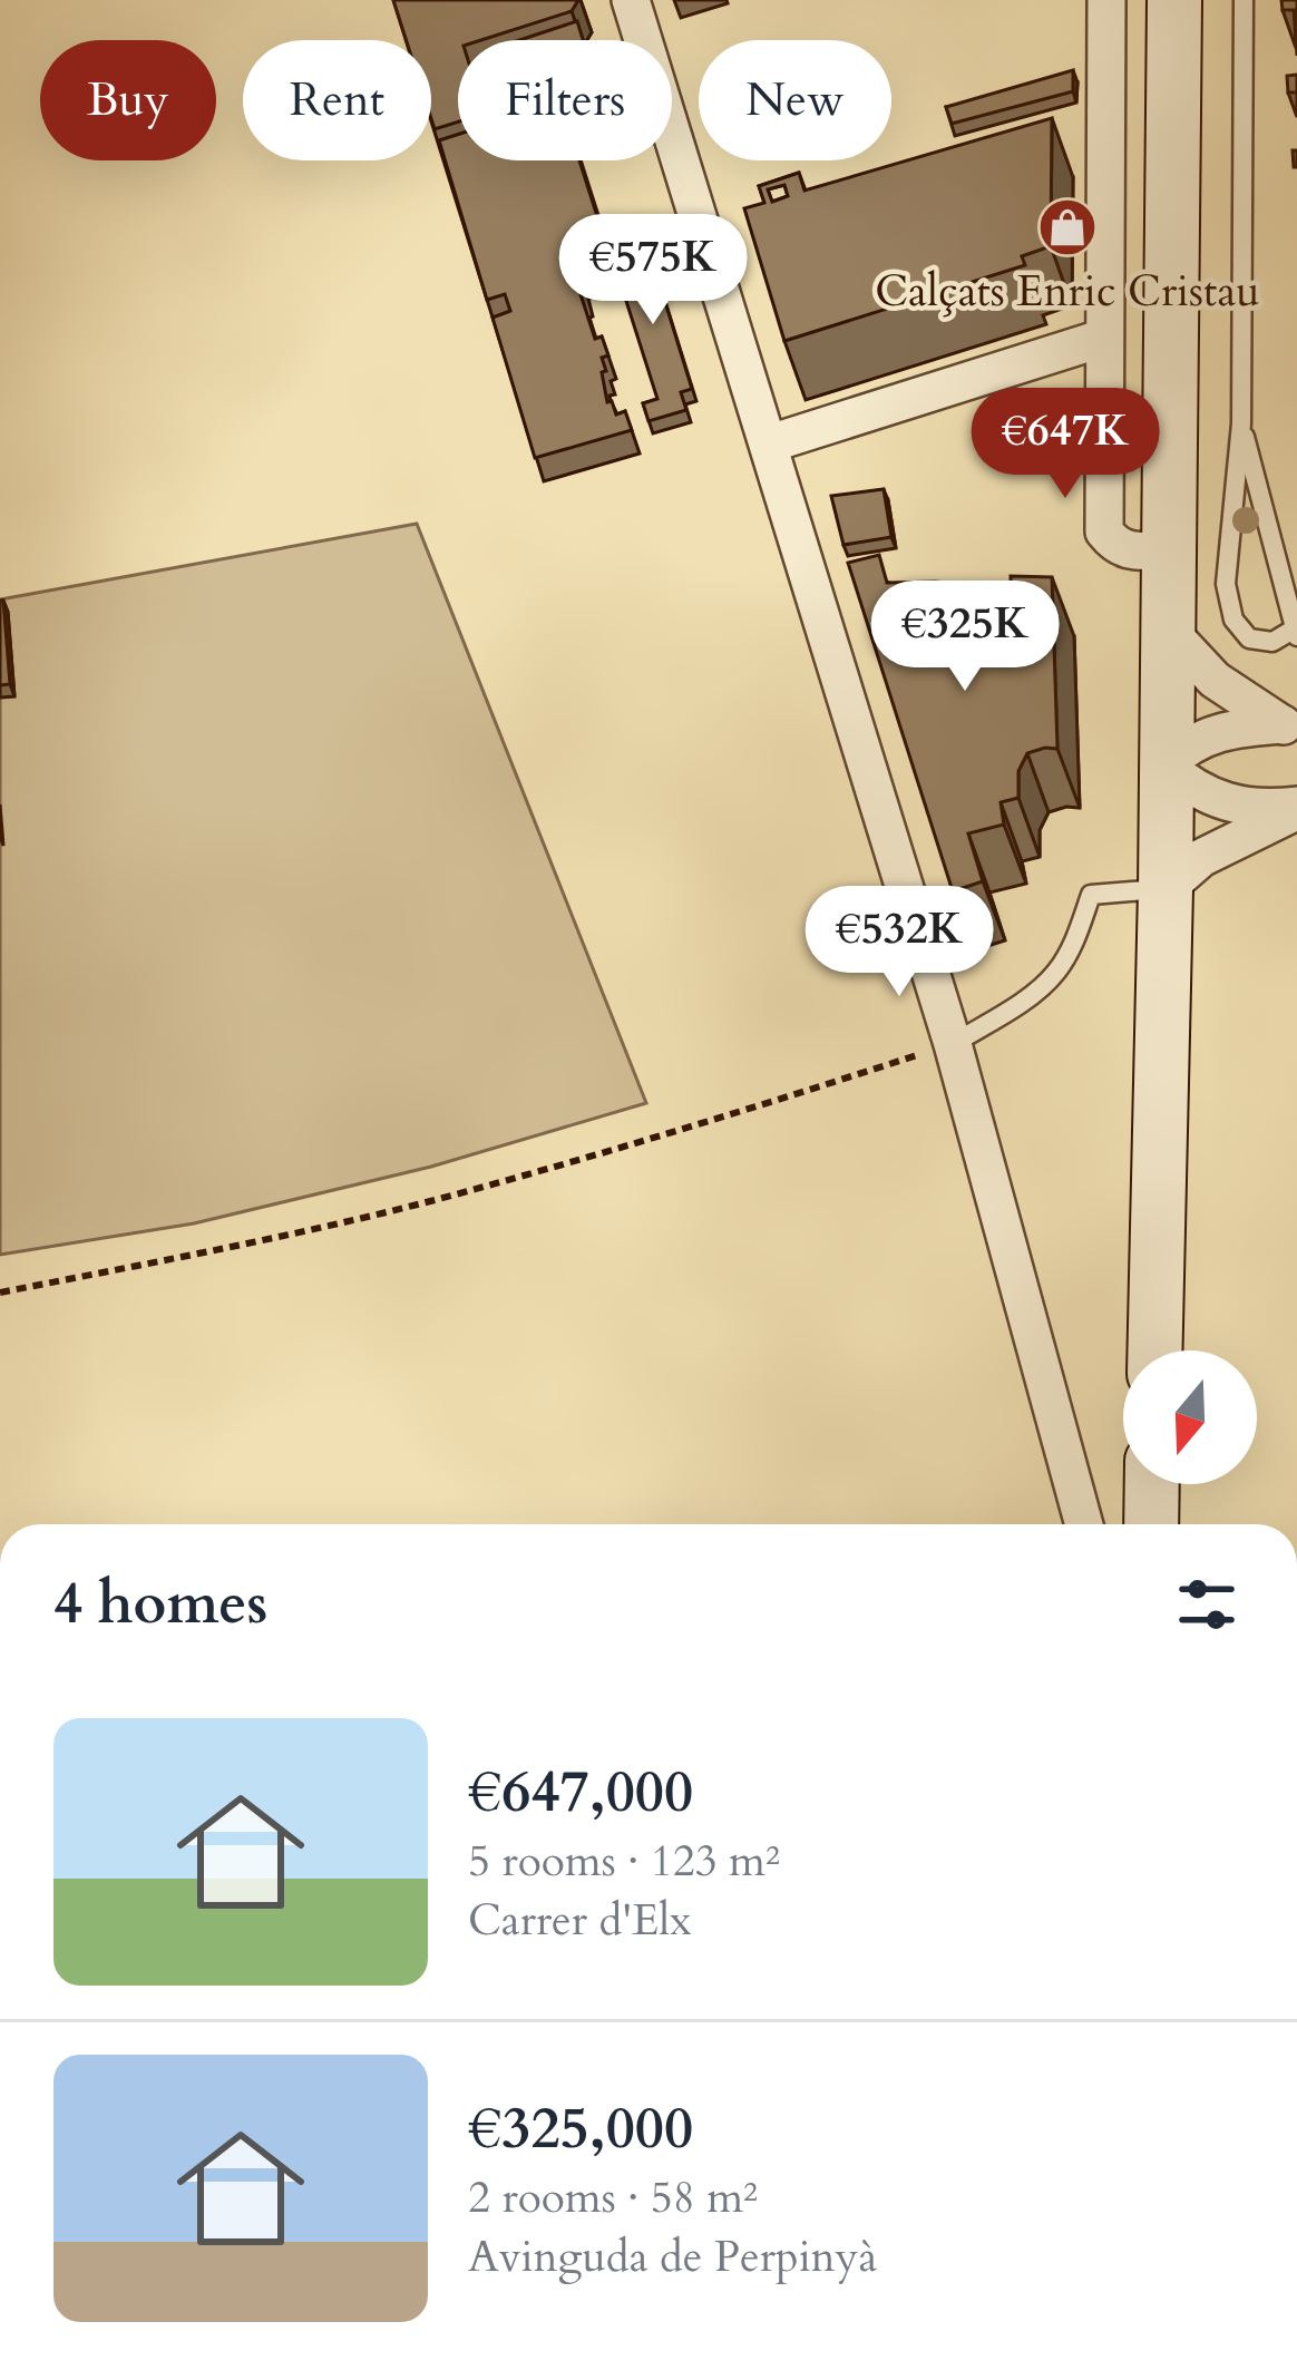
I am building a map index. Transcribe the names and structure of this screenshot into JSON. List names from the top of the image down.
{
  "places": {
    "shop": ["Calçats Enric Cristau"]
  },
  "north": "bottom",
  "page": {
    "chip": [
      "Buy",
      "Rent",
      "Filters",
      "New"
    ],
    "price": [
      "€575K",
      "€647K",
      "€325K",
      "€532K"
    ],
    "heading": "4 homes",
    "list": [
      {
        "name": "€647,000",
        "note": "5 rooms · 123 m² · Carrer d'Elx"
      },
      {
        "name": "€325,000",
        "note": "2 rooms · 58 m² · Avinguda de Perpinyà"
      }
    ]
  }
}
